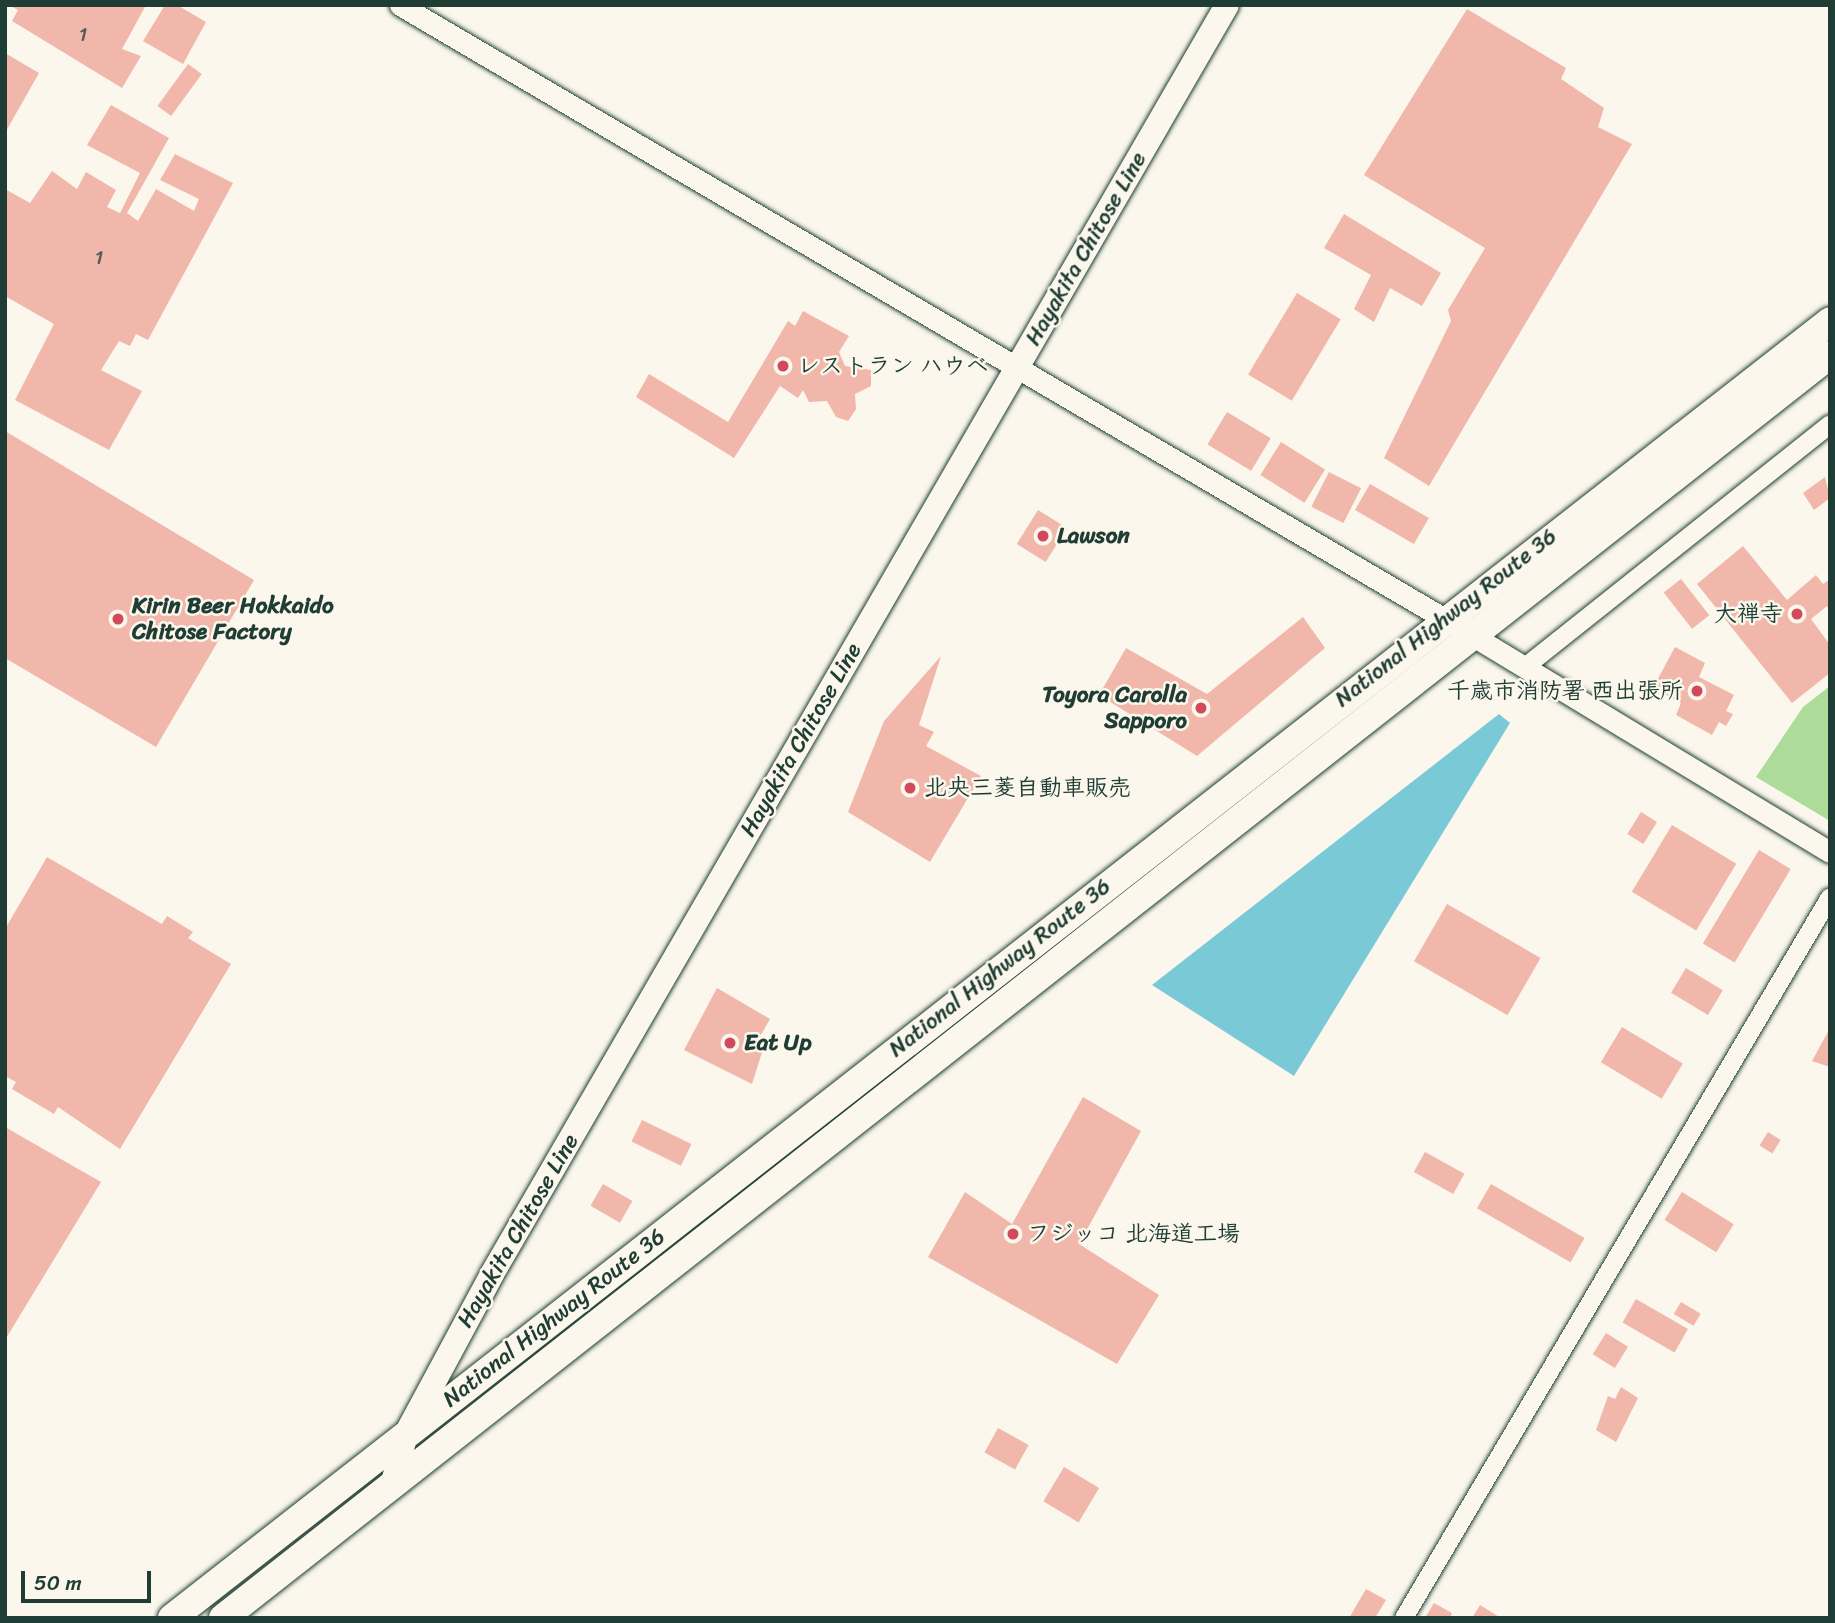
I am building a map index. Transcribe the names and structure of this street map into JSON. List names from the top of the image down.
{
  "streets": {
    "highway": ["National Highway Route 36"],
    "main road": ["Hayakita Chitose Line"]
  },
  "crossings": [
    ["Hayakita Chitose Line", "National Highway Route 36"]
  ],
  "places": [
    "レストラン ハウベ",
    "Lawson",
    "大禅寺",
    "Kirin Beer Hokkaido Chitose Factory",
    "千歳市消防署 西出張所",
    "Toyora Carolla Sapporo",
    "北央三菱自動車販売",
    "Eat Up",
    "フジッコ 北海道工場"
  ],
  "house_numbers": ["1", "1"],
  "scale_bar": "50 m"
}
